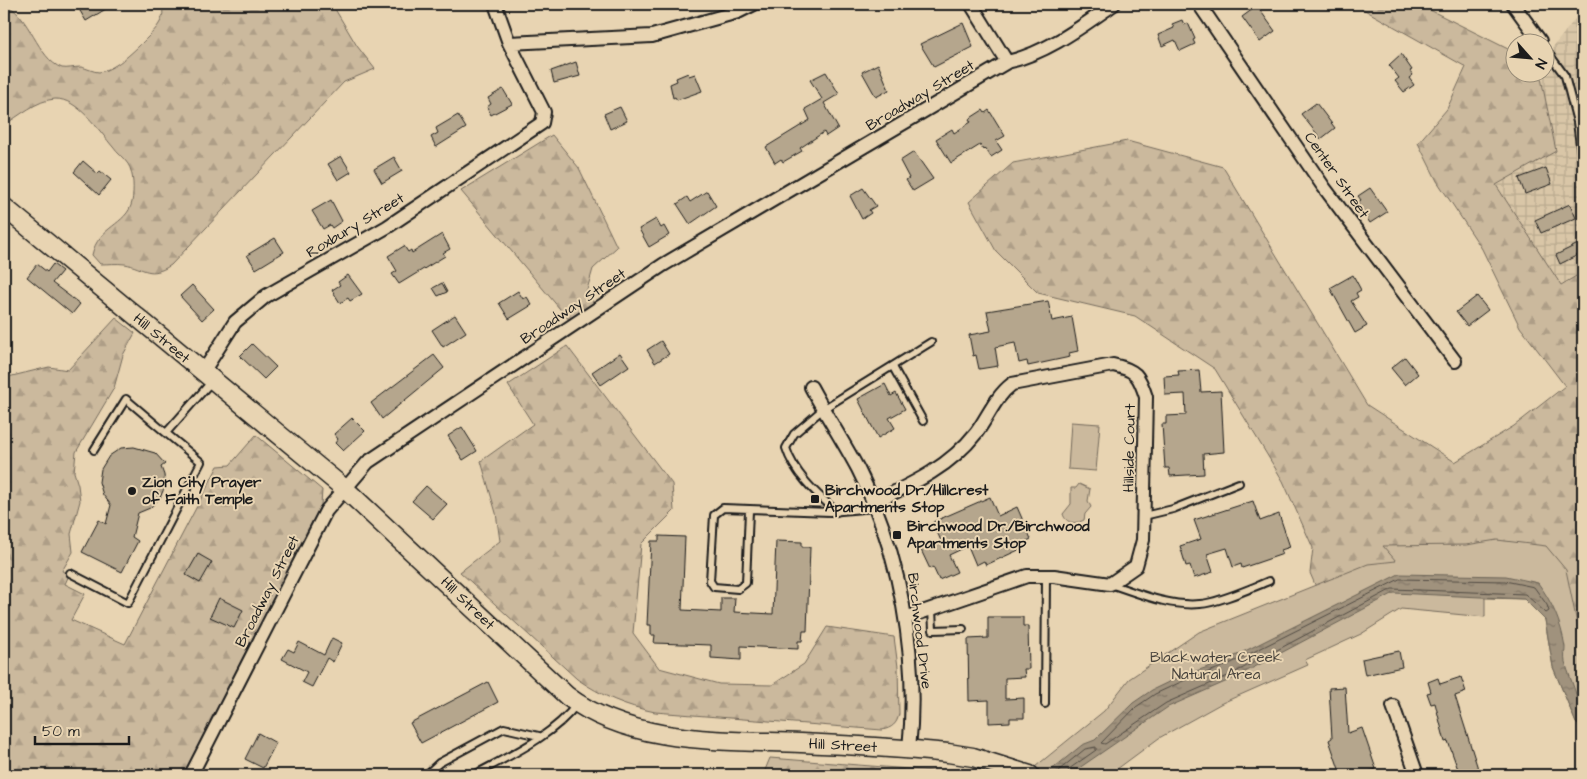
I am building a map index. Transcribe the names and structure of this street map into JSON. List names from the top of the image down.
{
  "streets": {
    "street": [
      "Broadway Street",
      "Center Street",
      "Roxbury Street",
      "Hill Street",
      "Hillside Court",
      "Birchwood Drive"
    ]
  },
  "crossings": [
    ["Broadway Street", "Hill Street"],
    ["Roxbury Street", "Hill Street"],
    ["Hill Street", "Birchwood Drive"],
    ["Hillside Court", "Birchwood Drive"]
  ],
  "parks": ["Blackwater Creek Natural Area"],
  "places": {
    "other": ["Zion City Prayer of Faith Temple"],
    "transit": ["Birchwood Dr./Hillcrest Apartments Stop", "Birchwood Dr./Birchwood Apartments Stop"]
  },
  "scale_bar": "50 m",
  "north": "bottom right"
}
